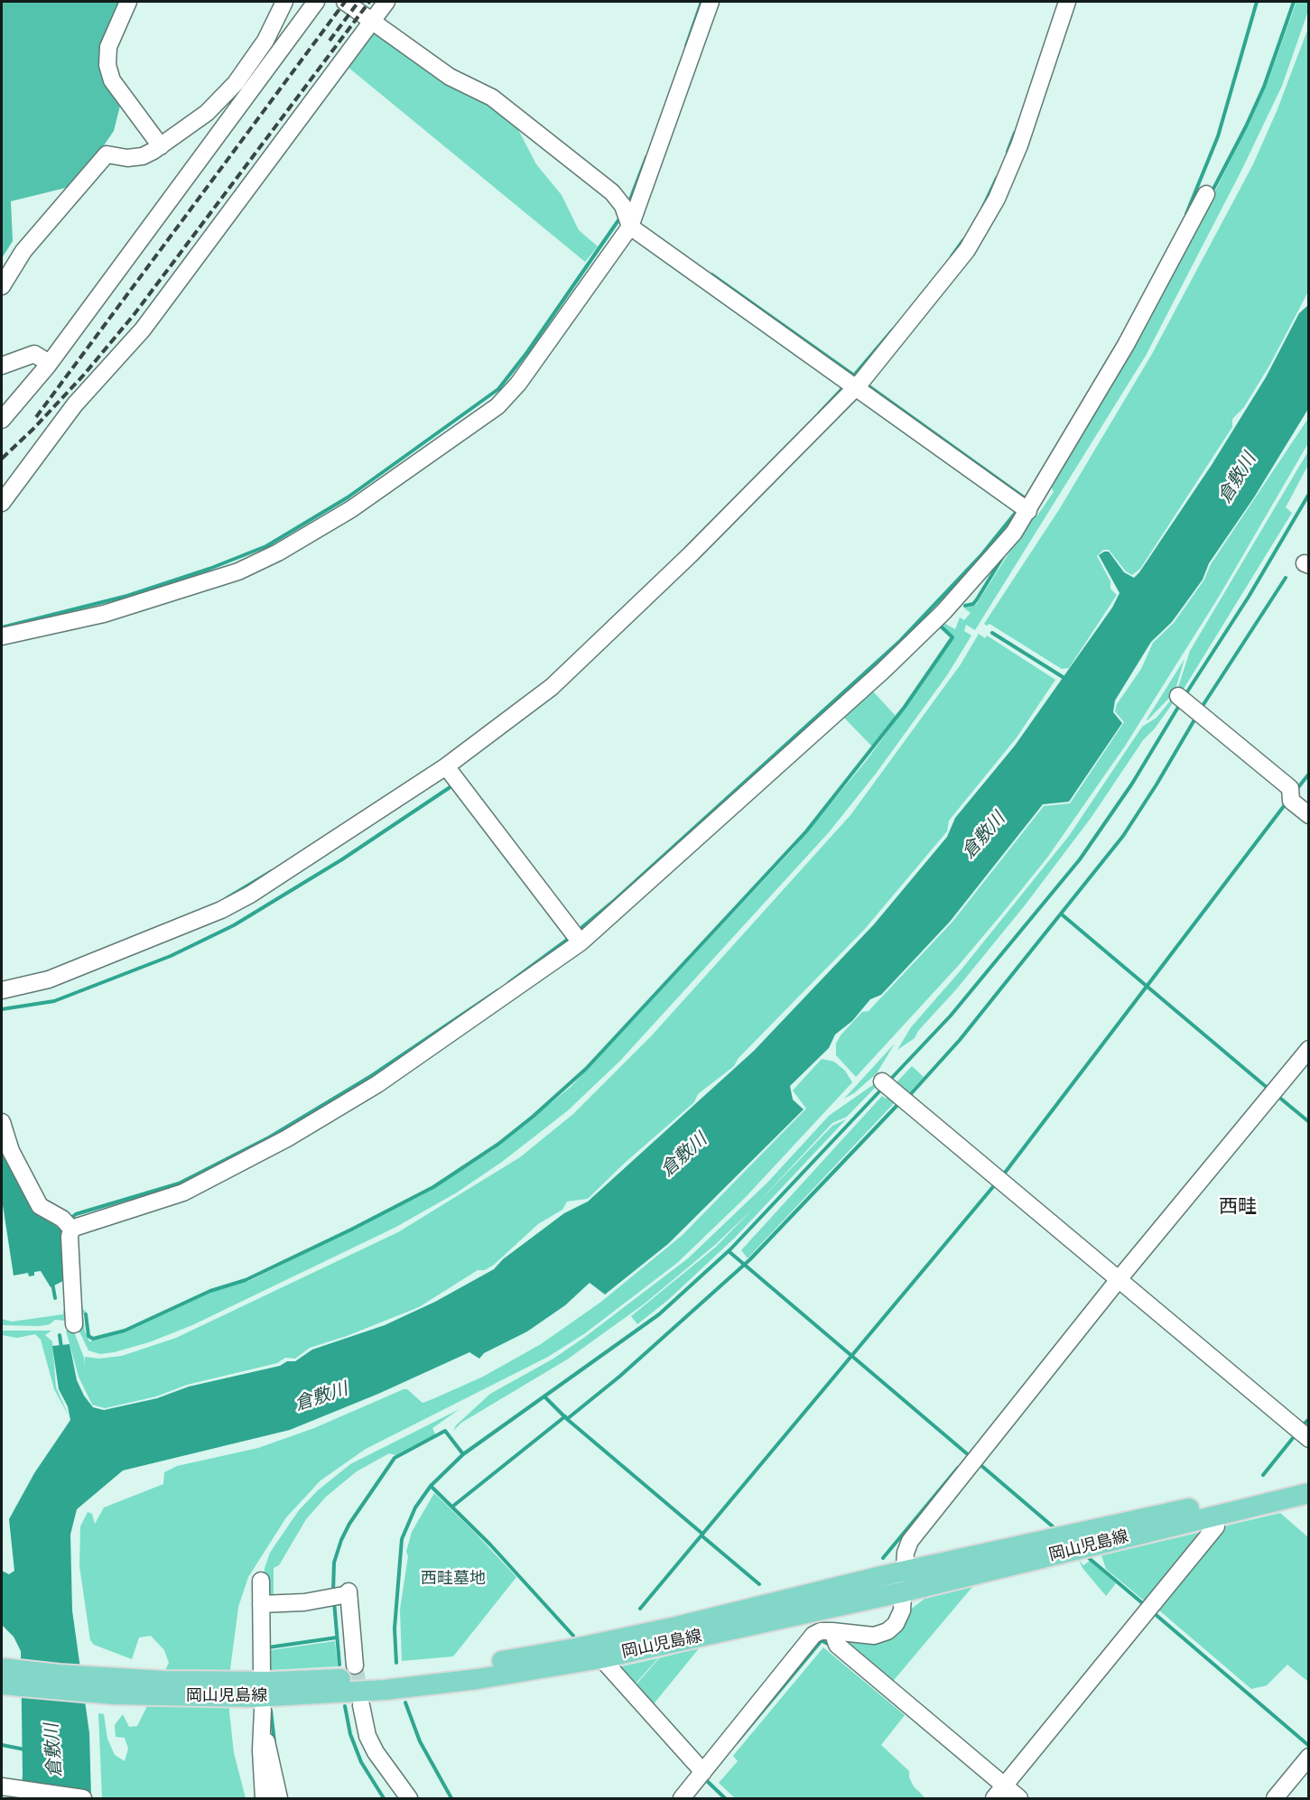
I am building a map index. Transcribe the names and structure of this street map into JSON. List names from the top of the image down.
{
  "streets": {
    "main road": ["岡山児島線"]
  },
  "districts": ["西畦"],
  "water": ["倉敷川"],
  "parks": ["西畦墓地"]
}
